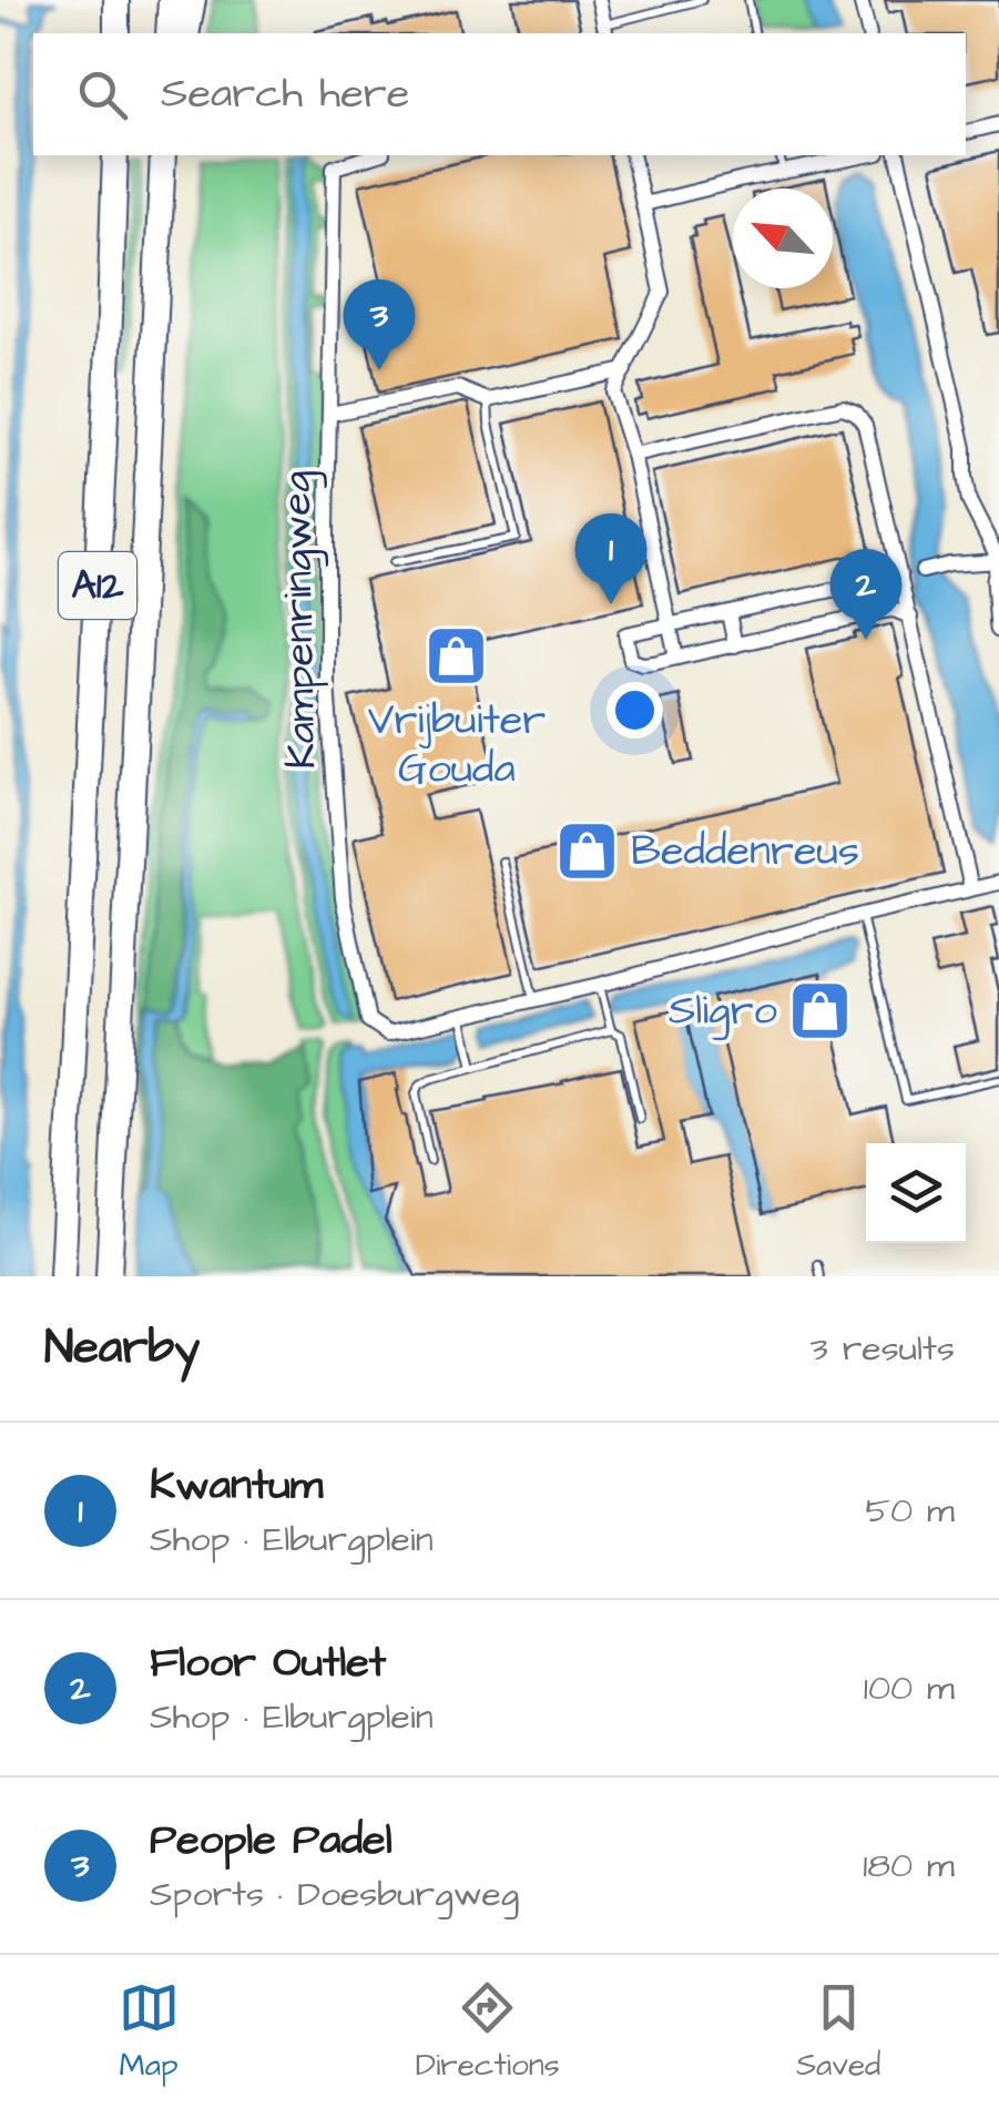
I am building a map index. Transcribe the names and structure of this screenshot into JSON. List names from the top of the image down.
{
  "streets": {
    "highway": ["A12"],
    "street": ["Kampenringweg"]
  },
  "places": {
    "shop": ["Vrijbuiter Gouda", "Beddenreus", "Sligro"]
  },
  "north": "top left",
  "page": {
    "search": "Search here",
    "pins": ["3", "1", "2"],
    "heading": ["Nearby", "3 results"],
    "list": [
      {
        "mark": "1",
        "name": "Kwantum",
        "note": "Shop · Elburgplein",
        "value": "50 m"
      },
      {
        "mark": "2",
        "name": "Floor Outlet",
        "note": "Shop · Elburgplein",
        "value": "100 m"
      },
      {
        "mark": "3",
        "name": "People Padel",
        "note": "Sports · Doesburgweg",
        "value": "180 m"
      }
    ],
    "nav": ["Map", "Directions", "Saved"]
  }
}
